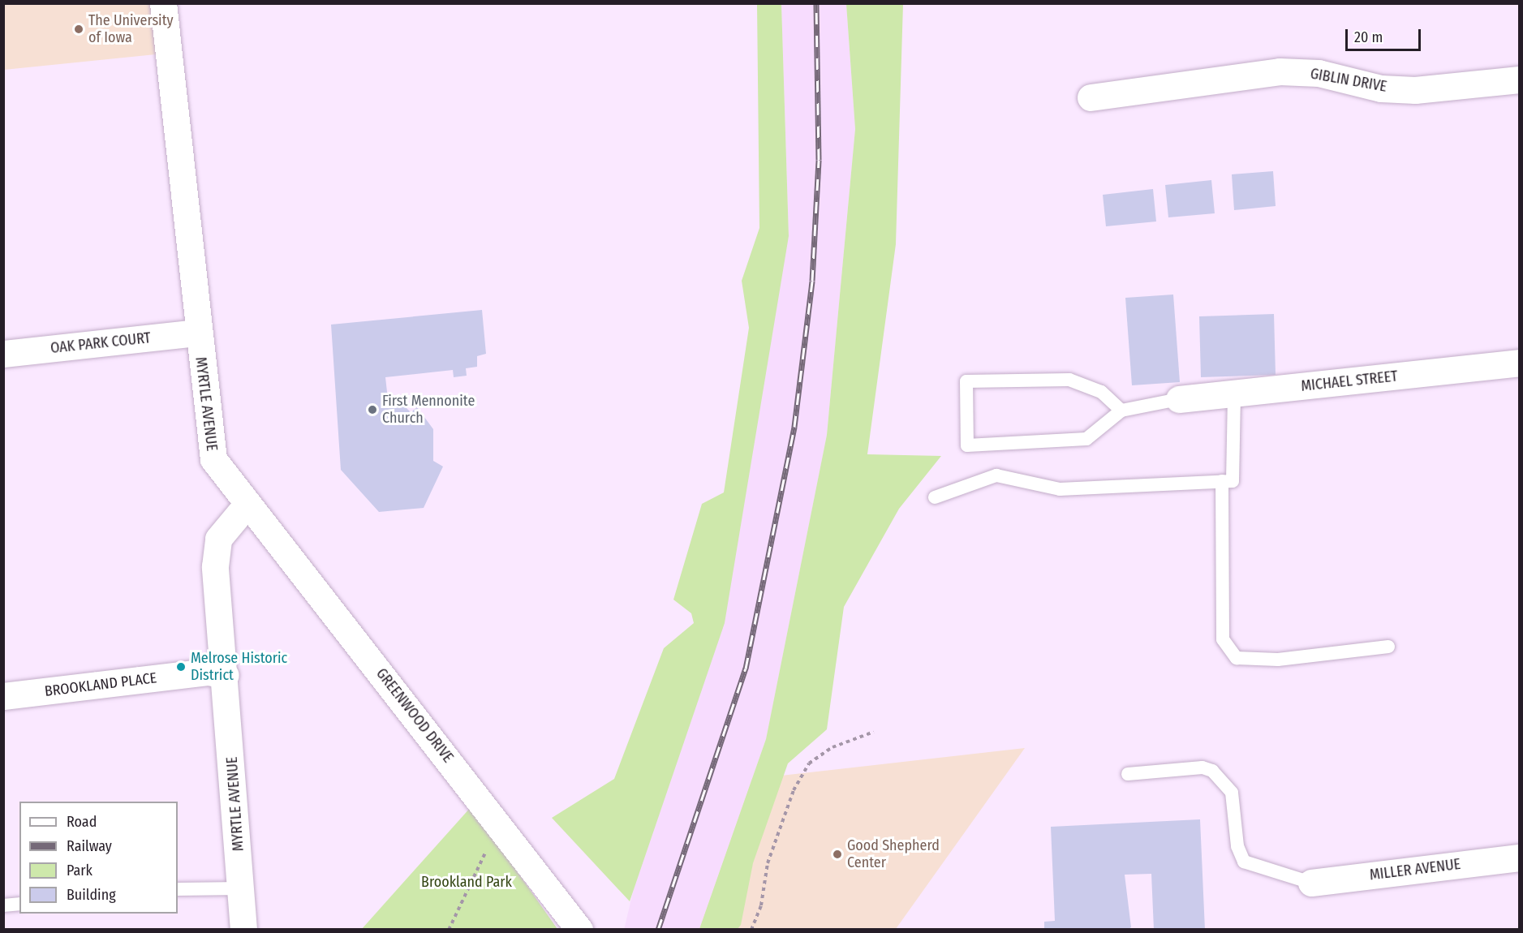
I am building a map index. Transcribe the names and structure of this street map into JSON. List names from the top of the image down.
{
  "streets": {
    "street": [
      "GIBLIN DRIVE",
      "OAK PARK COURT",
      "MICHAEL STREET",
      "MYRTLE AVENUE",
      "BROOKLAND PLACE",
      "GREENWOOD DRIVE",
      "MILLER AVENUE"
    ]
  },
  "crossings": [
    ["OAK PARK COURT", "MYRTLE AVENUE"],
    ["MYRTLE AVENUE", "BROOKLAND PLACE"],
    ["MYRTLE AVENUE", "GREENWOOD DRIVE"]
  ],
  "parks": ["Brookland Park"],
  "places": [
    "The University of Iowa",
    "First Mennonite Church",
    "Melrose Historic District",
    "Good Shepherd Center"
  ],
  "legend": [
    "Road",
    "Railway",
    "Park",
    "Building"
  ],
  "scale_bar": "20 m"
}
